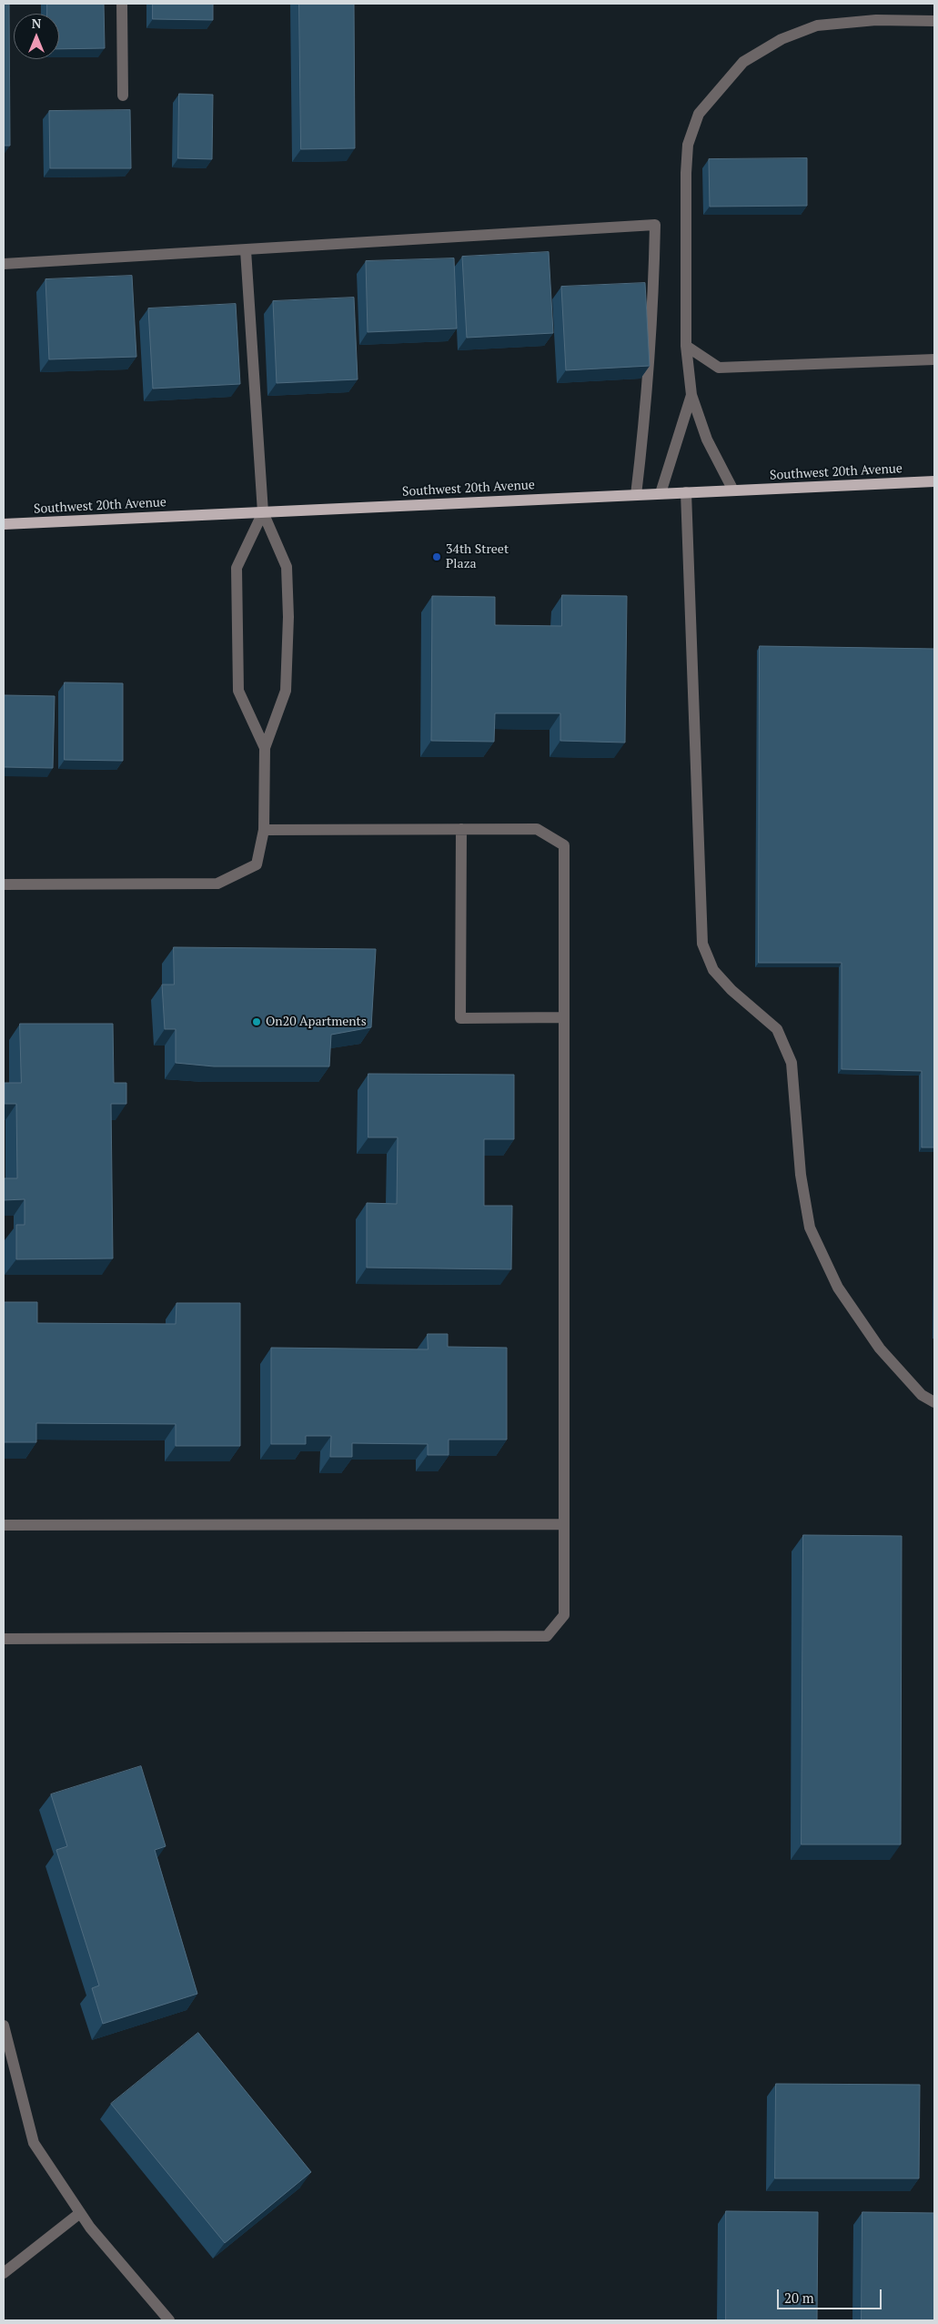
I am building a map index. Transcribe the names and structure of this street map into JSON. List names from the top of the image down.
{
  "streets": {
    "main road": ["Southwest 20th Avenue"]
  },
  "places": ["34th Street Plaza", "On20 Apartments"],
  "scale_bar": "20 m",
  "north": "top"
}
